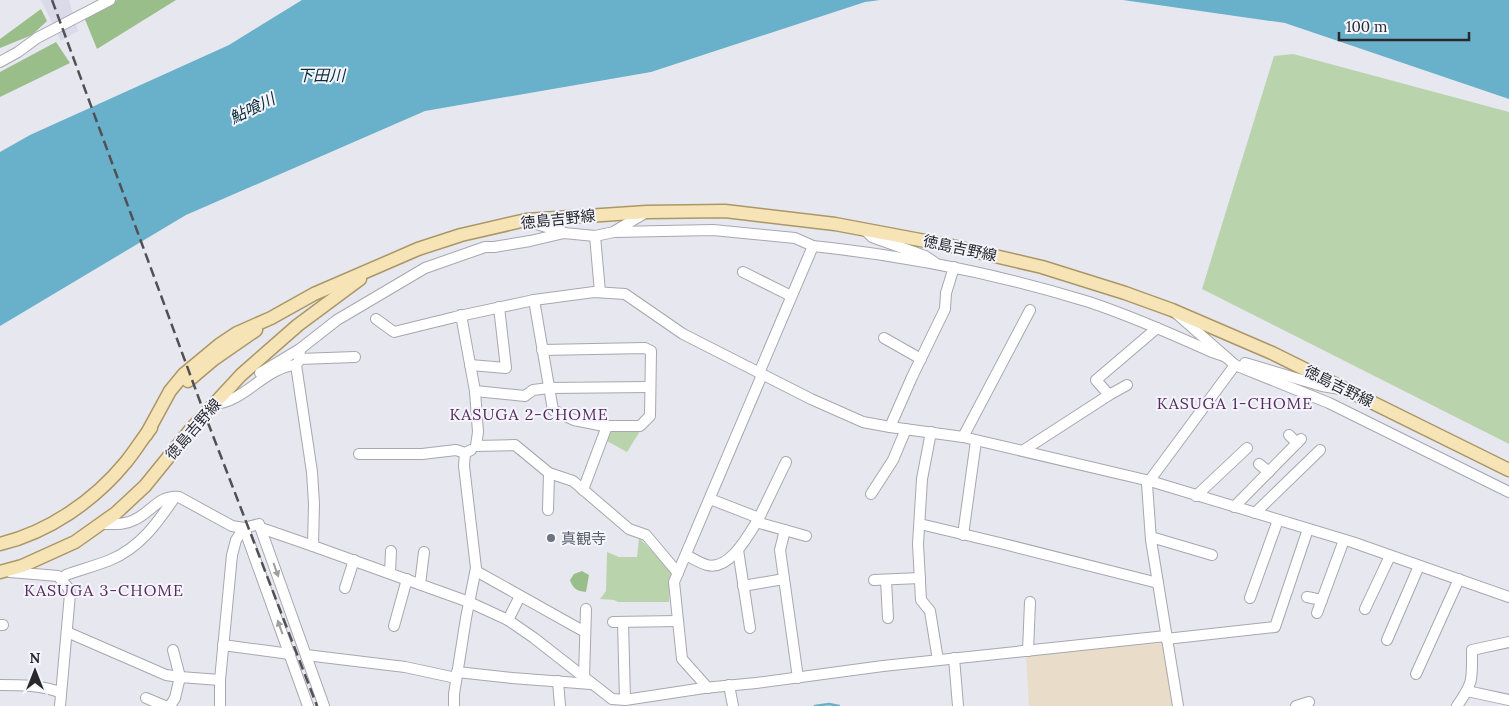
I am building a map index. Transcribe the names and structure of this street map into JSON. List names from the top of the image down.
{
  "streets": {
    "main road": ["徳島吉野線"]
  },
  "districts": ["KASUGA 1-CHOME", "KASUGA 2-CHOME", "KASUGA 3-CHOME"],
  "water": ["下田川", "鮎喰川"],
  "places": ["真観寺"],
  "scale_bar": "100 m",
  "north": "top"
}
